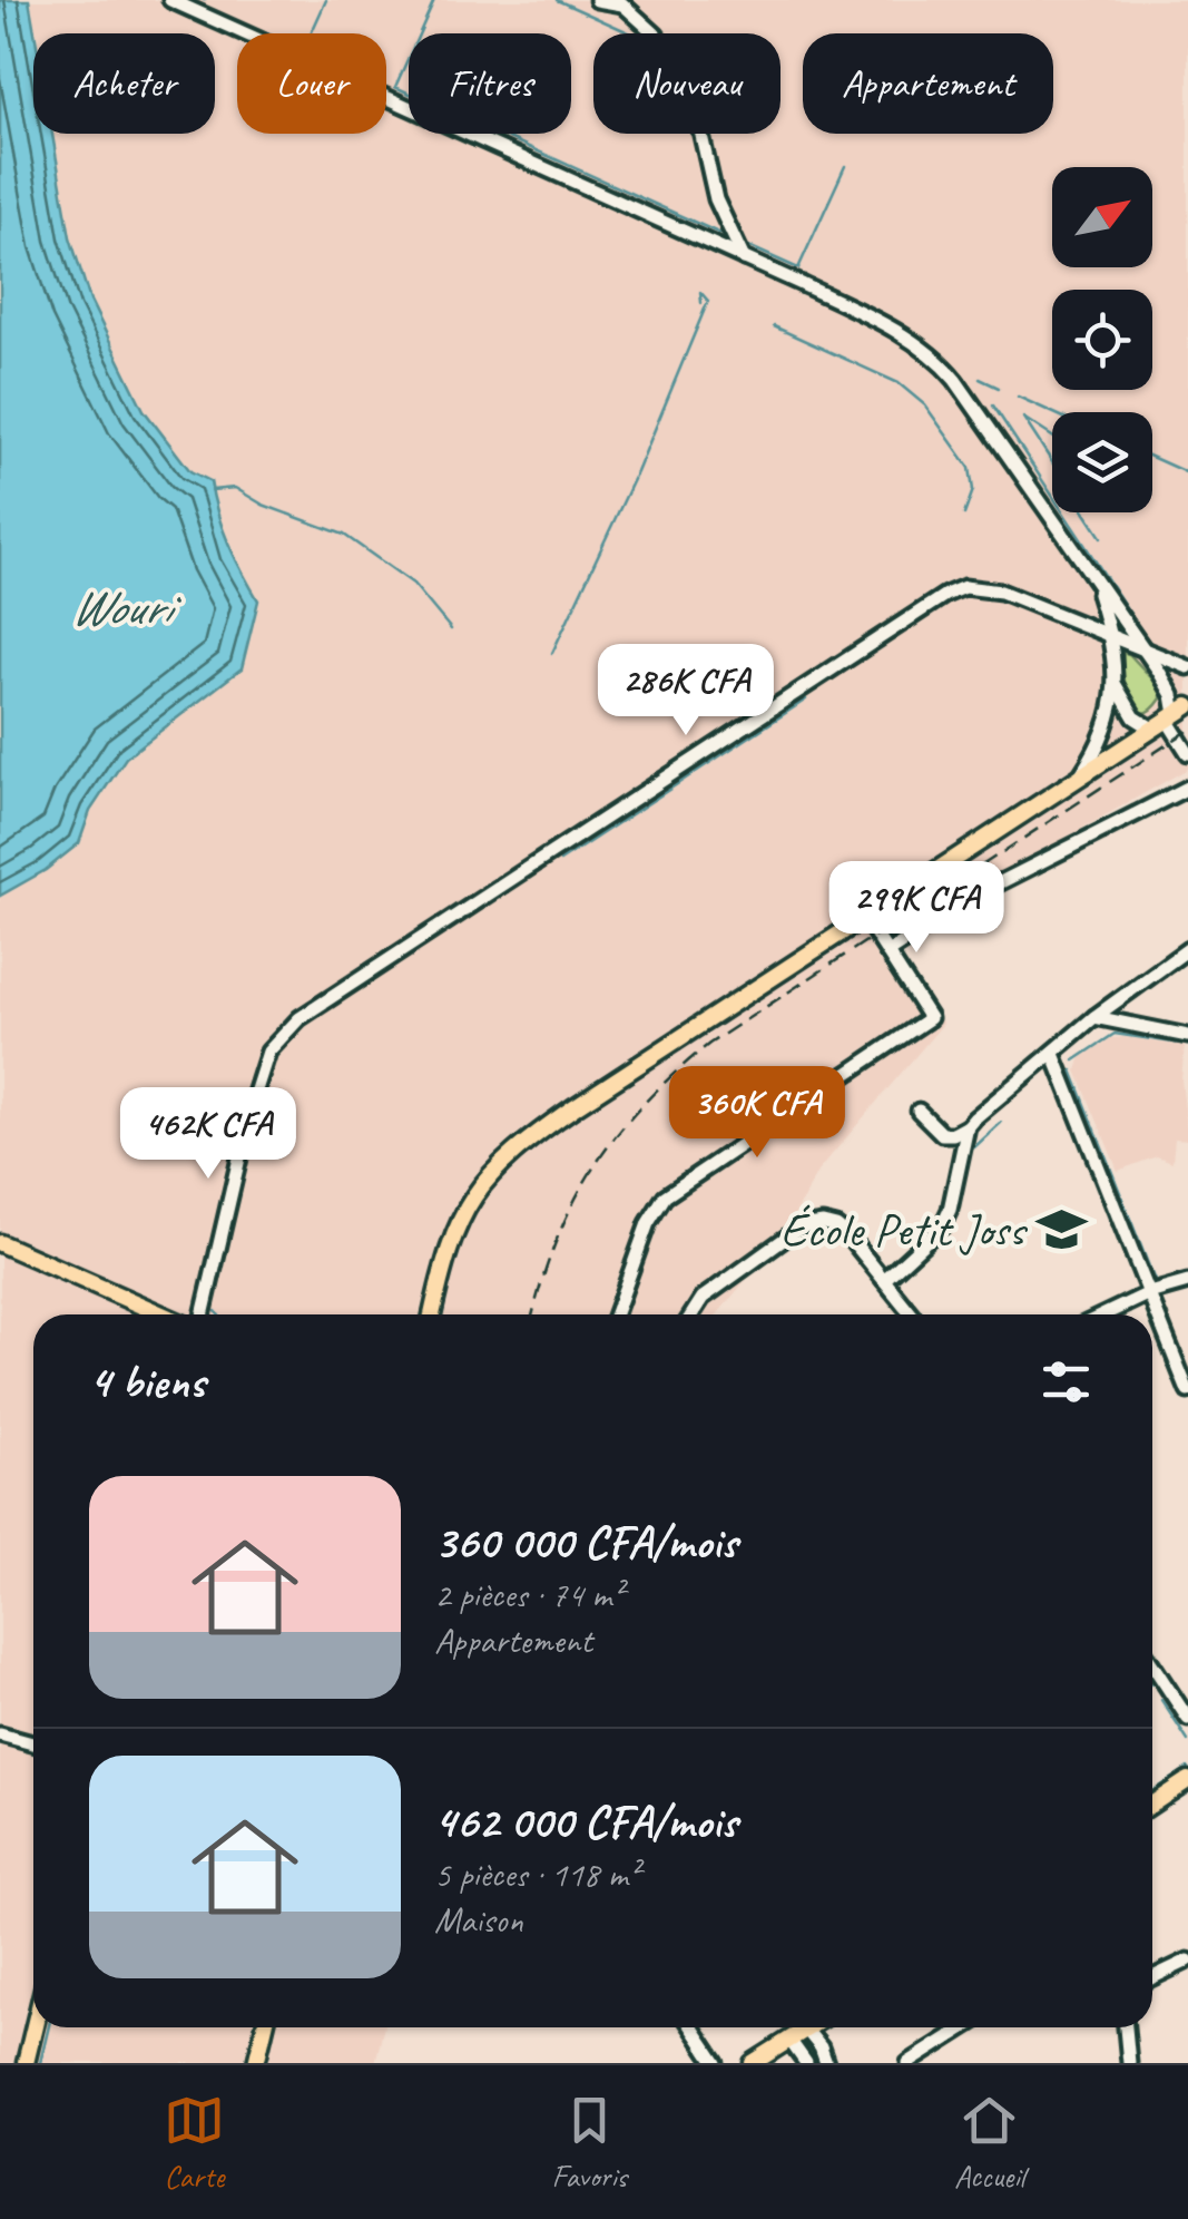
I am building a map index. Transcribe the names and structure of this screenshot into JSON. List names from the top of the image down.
{
  "water": ["Wouri"],
  "places": {
    "school or university": ["École Petit Joss"]
  },
  "north": "top right",
  "page": {
    "chip": [
      "Acheter",
      "Louer",
      "Filtres",
      "Nouveau",
      "Appartement"
    ],
    "price": [
      "286K CFA",
      "299K CFA",
      "360K CFA",
      "462K CFA"
    ],
    "heading": "4 biens",
    "list": [
      {
        "name": "360 000 CFA/mois",
        "note": "2 pièces · 74 m² · Appartement"
      },
      {
        "name": "462 000 CFA/mois",
        "note": "5 pièces · 118 m² · Maison"
      }
    ],
    "tabs": ["Carte", "Favoris", "Accueil"]
  }
}
